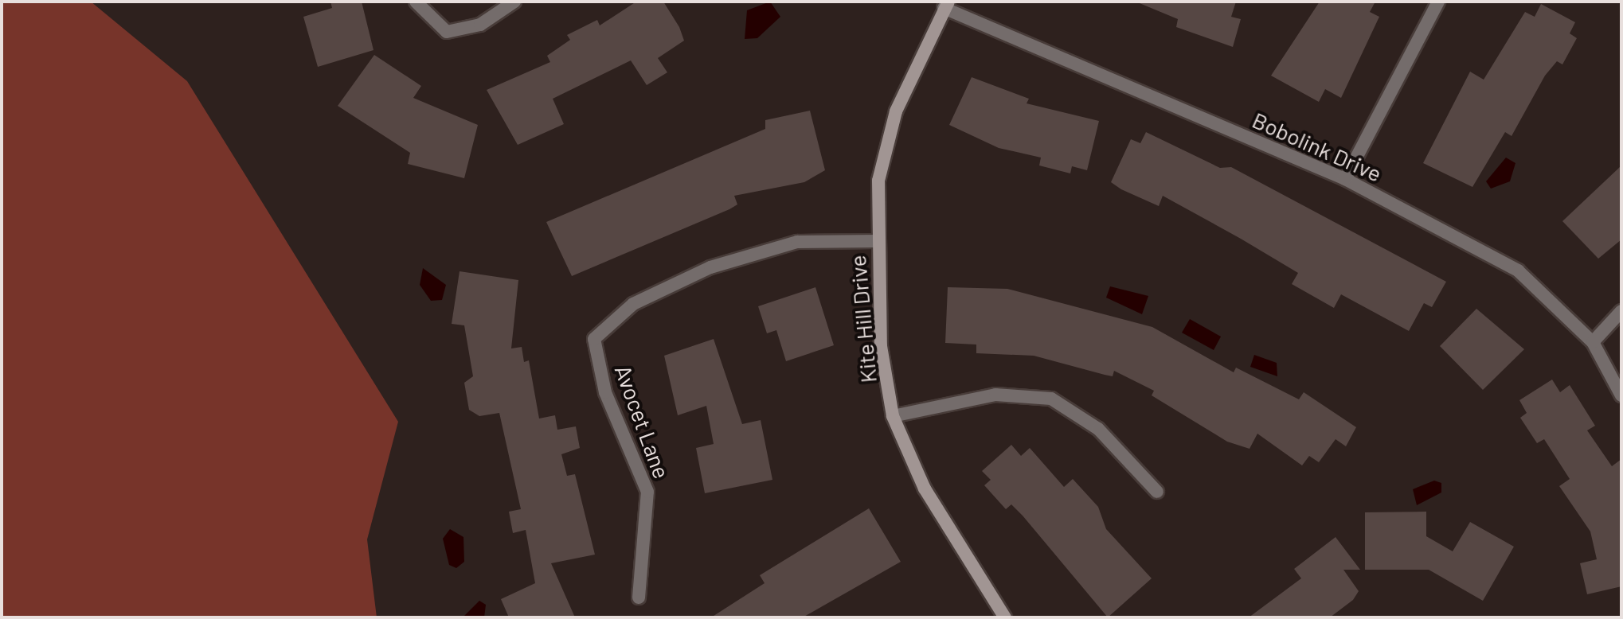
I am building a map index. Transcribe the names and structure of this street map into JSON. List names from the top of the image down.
{
  "streets": {
    "street": ["Bobolink Drive", "Kite Hill Drive", "Avocet Lane"]
  },
  "crossings": [
    ["Bobolink Drive", "Kite Hill Drive"],
    ["Kite Hill Drive", "Avocet Lane"]
  ]
}
